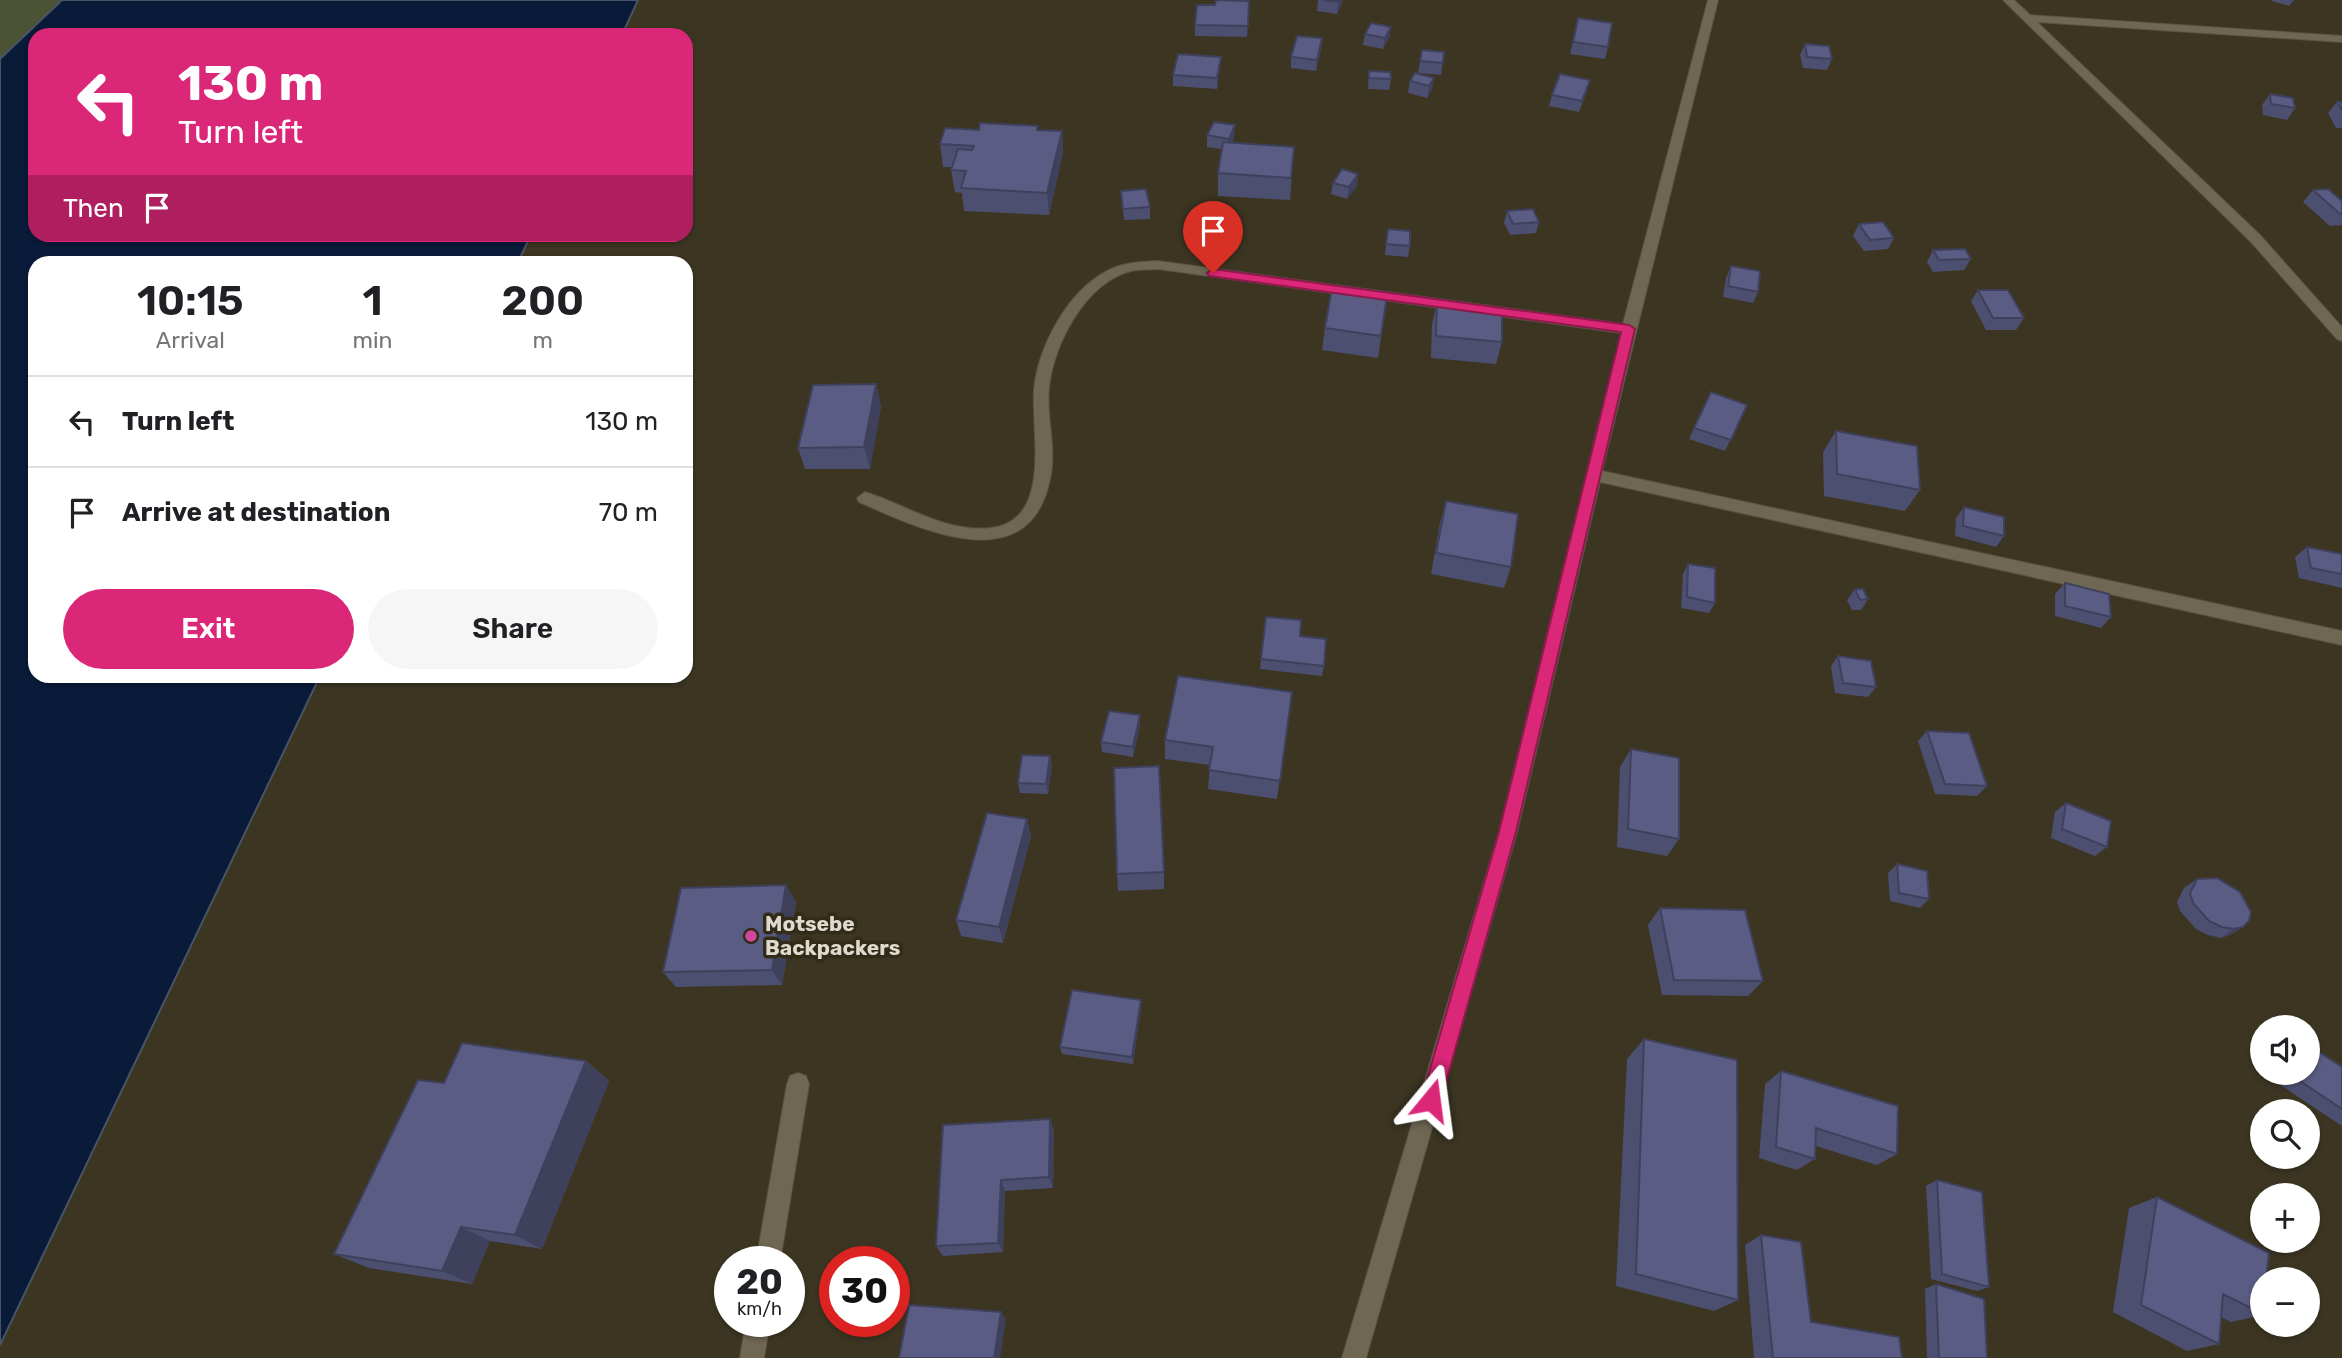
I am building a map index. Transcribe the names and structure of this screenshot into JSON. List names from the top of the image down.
{
  "places": ["Motsebe Backpackers"],
  "page": {
    "turn": ["130 m", "Turn left"],
    "then": "Then",
    "eta": [
      "10:15",
      "Arrival",
      "1",
      "min",
      "200",
      "m"
    ],
    "list": [
      {
        "name": "Turn left",
        "value": "130 m"
      },
      {
        "name": "Arrive at destination",
        "value": "70 m"
      }
    ],
    "buttons": ["Exit", "Share"],
    "map_buttons": ["+", "−"],
    "speed": "20 km/h",
    "limit": "30"
  }
}
